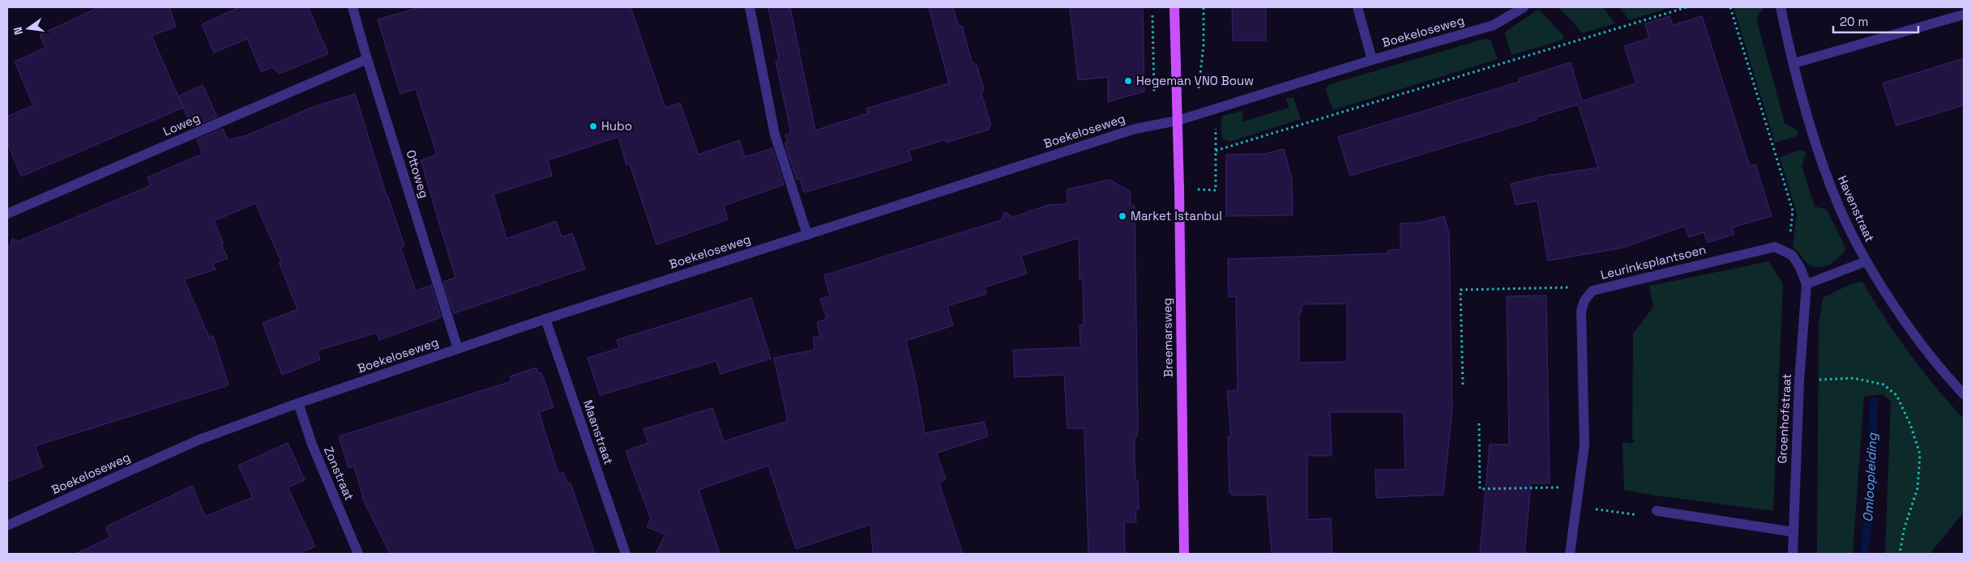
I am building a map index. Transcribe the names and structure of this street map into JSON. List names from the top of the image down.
{
  "streets": {
    "main road": ["Breemarsweg"],
    "street": [
      "Boekeloseweg",
      "Loweg",
      "Ottoweg",
      "Havenstraat",
      "Leurinksplantsoen",
      "Groenhofstraat",
      "Maanstraat",
      "Zonstraat"
    ]
  },
  "crossings": [
    ["Boekeloseweg", "Ottoweg"],
    ["Boekeloseweg", "Breemarsweg"],
    ["Boekeloseweg", "Maanstraat"],
    ["Boekeloseweg", "Zonstraat"],
    ["Loweg", "Ottoweg"]
  ],
  "water": ["Omloopleiding"],
  "places": ["Hegeman VNO Bouw", "Hubo", "Market Istanbul"],
  "scale_bar": "20 m",
  "north": "left"
}
